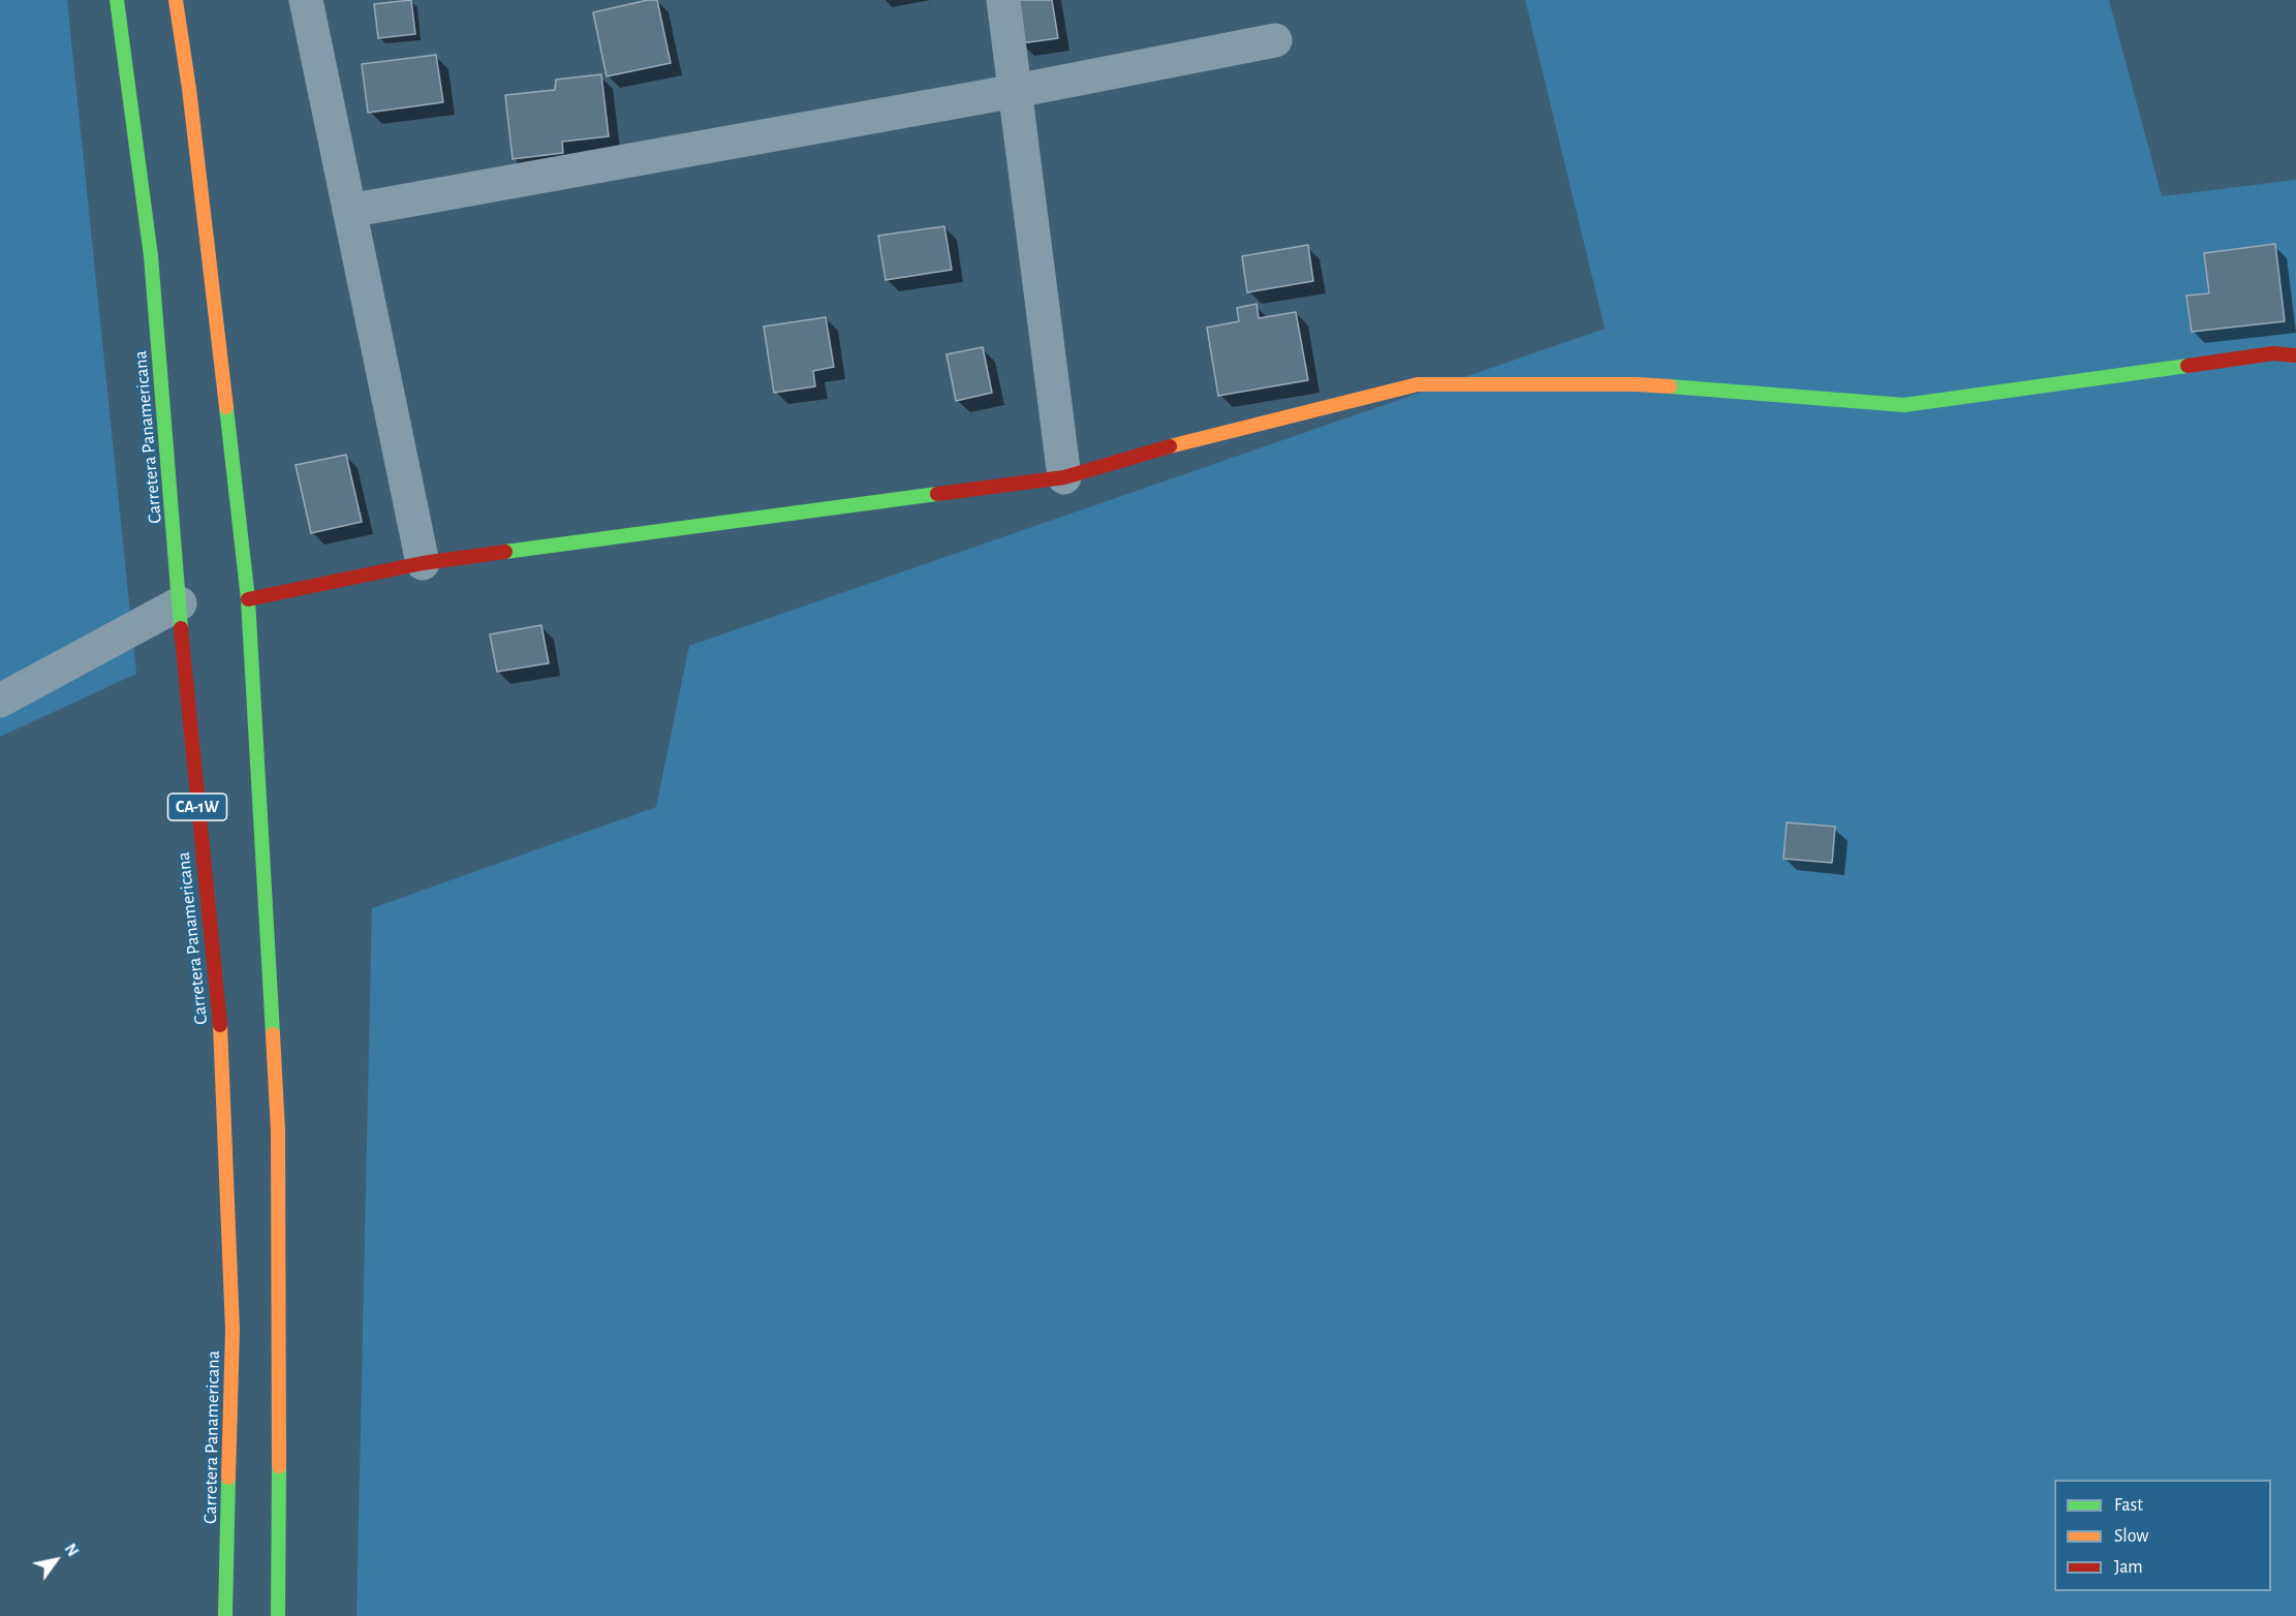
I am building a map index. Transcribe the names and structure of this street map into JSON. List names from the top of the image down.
{
  "streets": {
    "main road": ["Carretera Panamericana", "CA-1W"]
  },
  "legend": ["Fast", "Slow", "Jam"],
  "north": "top right"
}
